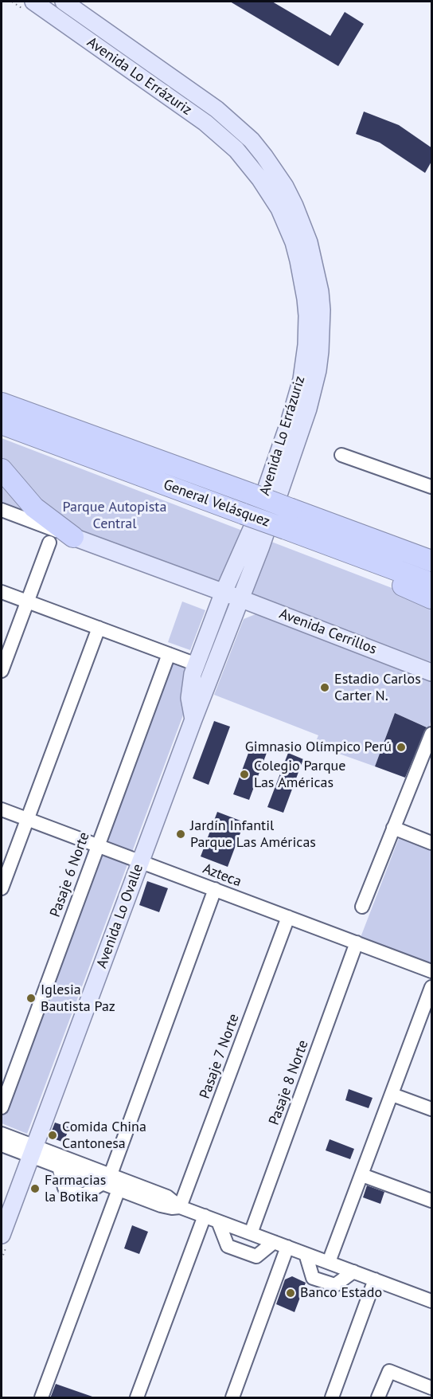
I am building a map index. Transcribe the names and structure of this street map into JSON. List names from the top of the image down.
{
  "streets": {
    "highway": ["General Velásquez"],
    "main road": ["Avenida Lo Errázuriz", "Avenida Cerrillos", "Avenida Lo Ovalle"],
    "street": [
      "Pasaje 6 Norte",
      "Azteca",
      "Pasaje 7 Norte",
      "Pasaje 8 Norte"
    ]
  },
  "crossings": [
    ["Avenida Lo Errázuriz", "Avenida Cerrillos"],
    ["Avenida Lo Errázuriz", "Avenida Lo Ovalle"],
    ["Avenida Cerrillos", "Avenida Lo Ovalle"],
    ["Pasaje 6 Norte", "Azteca"],
    ["Azteca", "Avenida Lo Ovalle"],
    ["Azteca", "Pasaje 7 Norte"],
    ["Azteca", "Pasaje 8 Norte"]
  ],
  "parks": ["Parque Autopista Central"],
  "places": [
    "Estadio Carlos Carter N.",
    "Gimnasio Olímpico Perú",
    "Colegio Parque Las Américas",
    "Jardín Infantil Parque Las Américas",
    "Iglesia Bautista Paz",
    "Comida China Cantonesa",
    "Farmacias la Botika",
    "Banco Estado"
  ]
}
